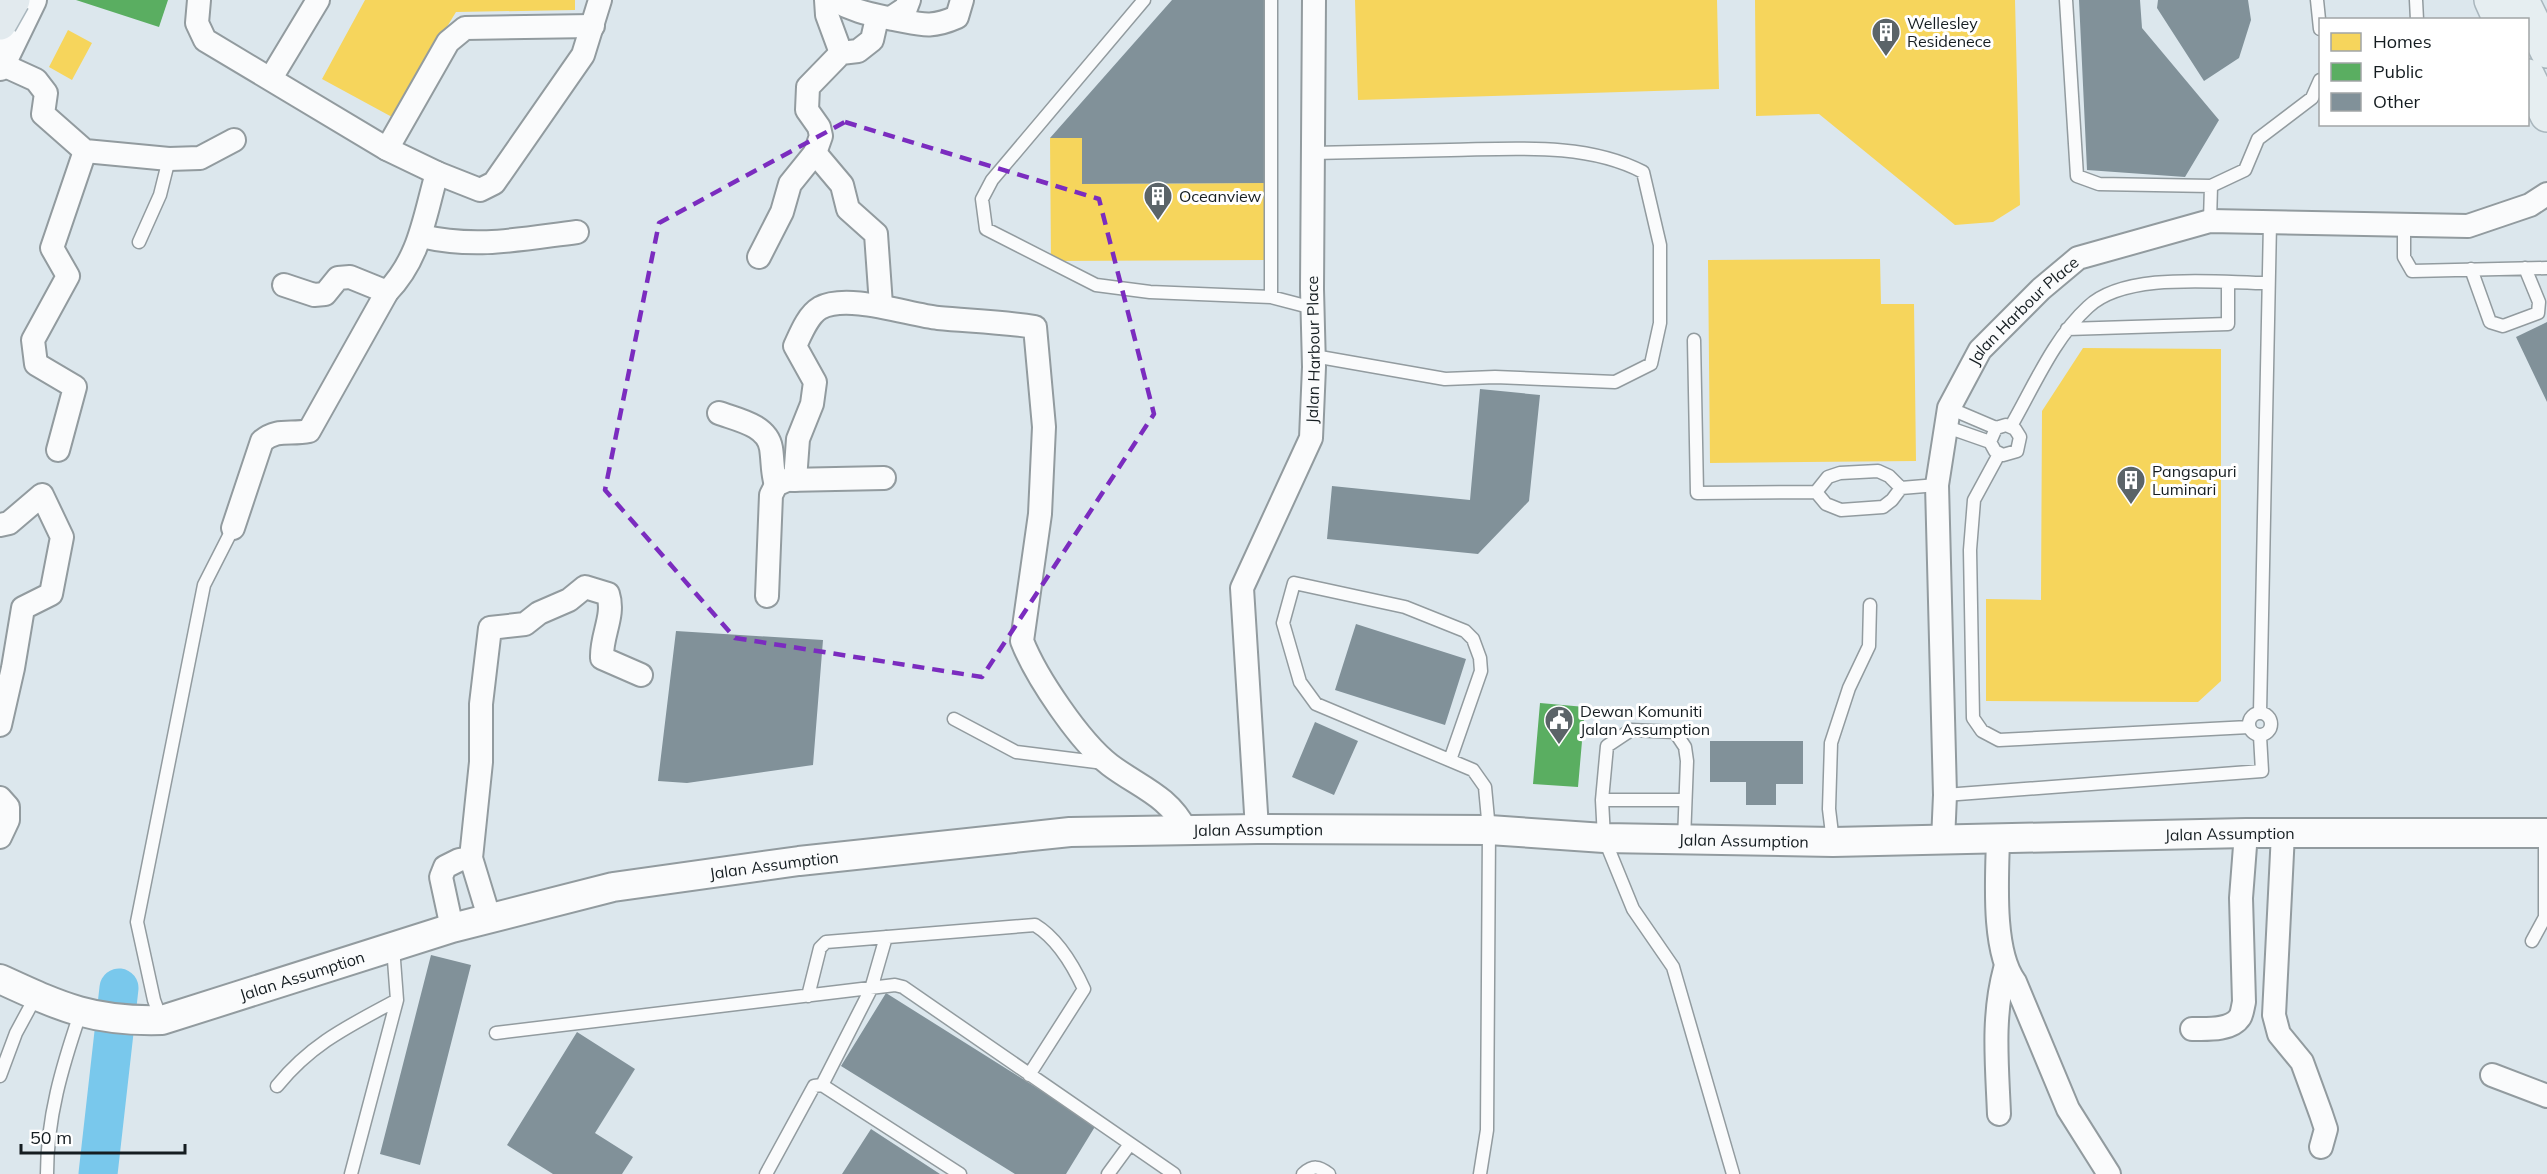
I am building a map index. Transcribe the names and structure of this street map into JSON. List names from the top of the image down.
{
  "streets": {
    "street": ["Jalan Harbour Place", "Jalan Assumption"]
  },
  "crossings": [
    ["Jalan Harbour Place", "Jalan Assumption"]
  ],
  "places": {
    "building": ["Wellesley Residenece", "Oceanview", "Pangsapuri Luminari"],
    "public building": ["Dewan Komuniti Jalan Assumption"]
  },
  "legend": ["Homes", "Public", "Other"],
  "scale_bar": "50 m"
}
